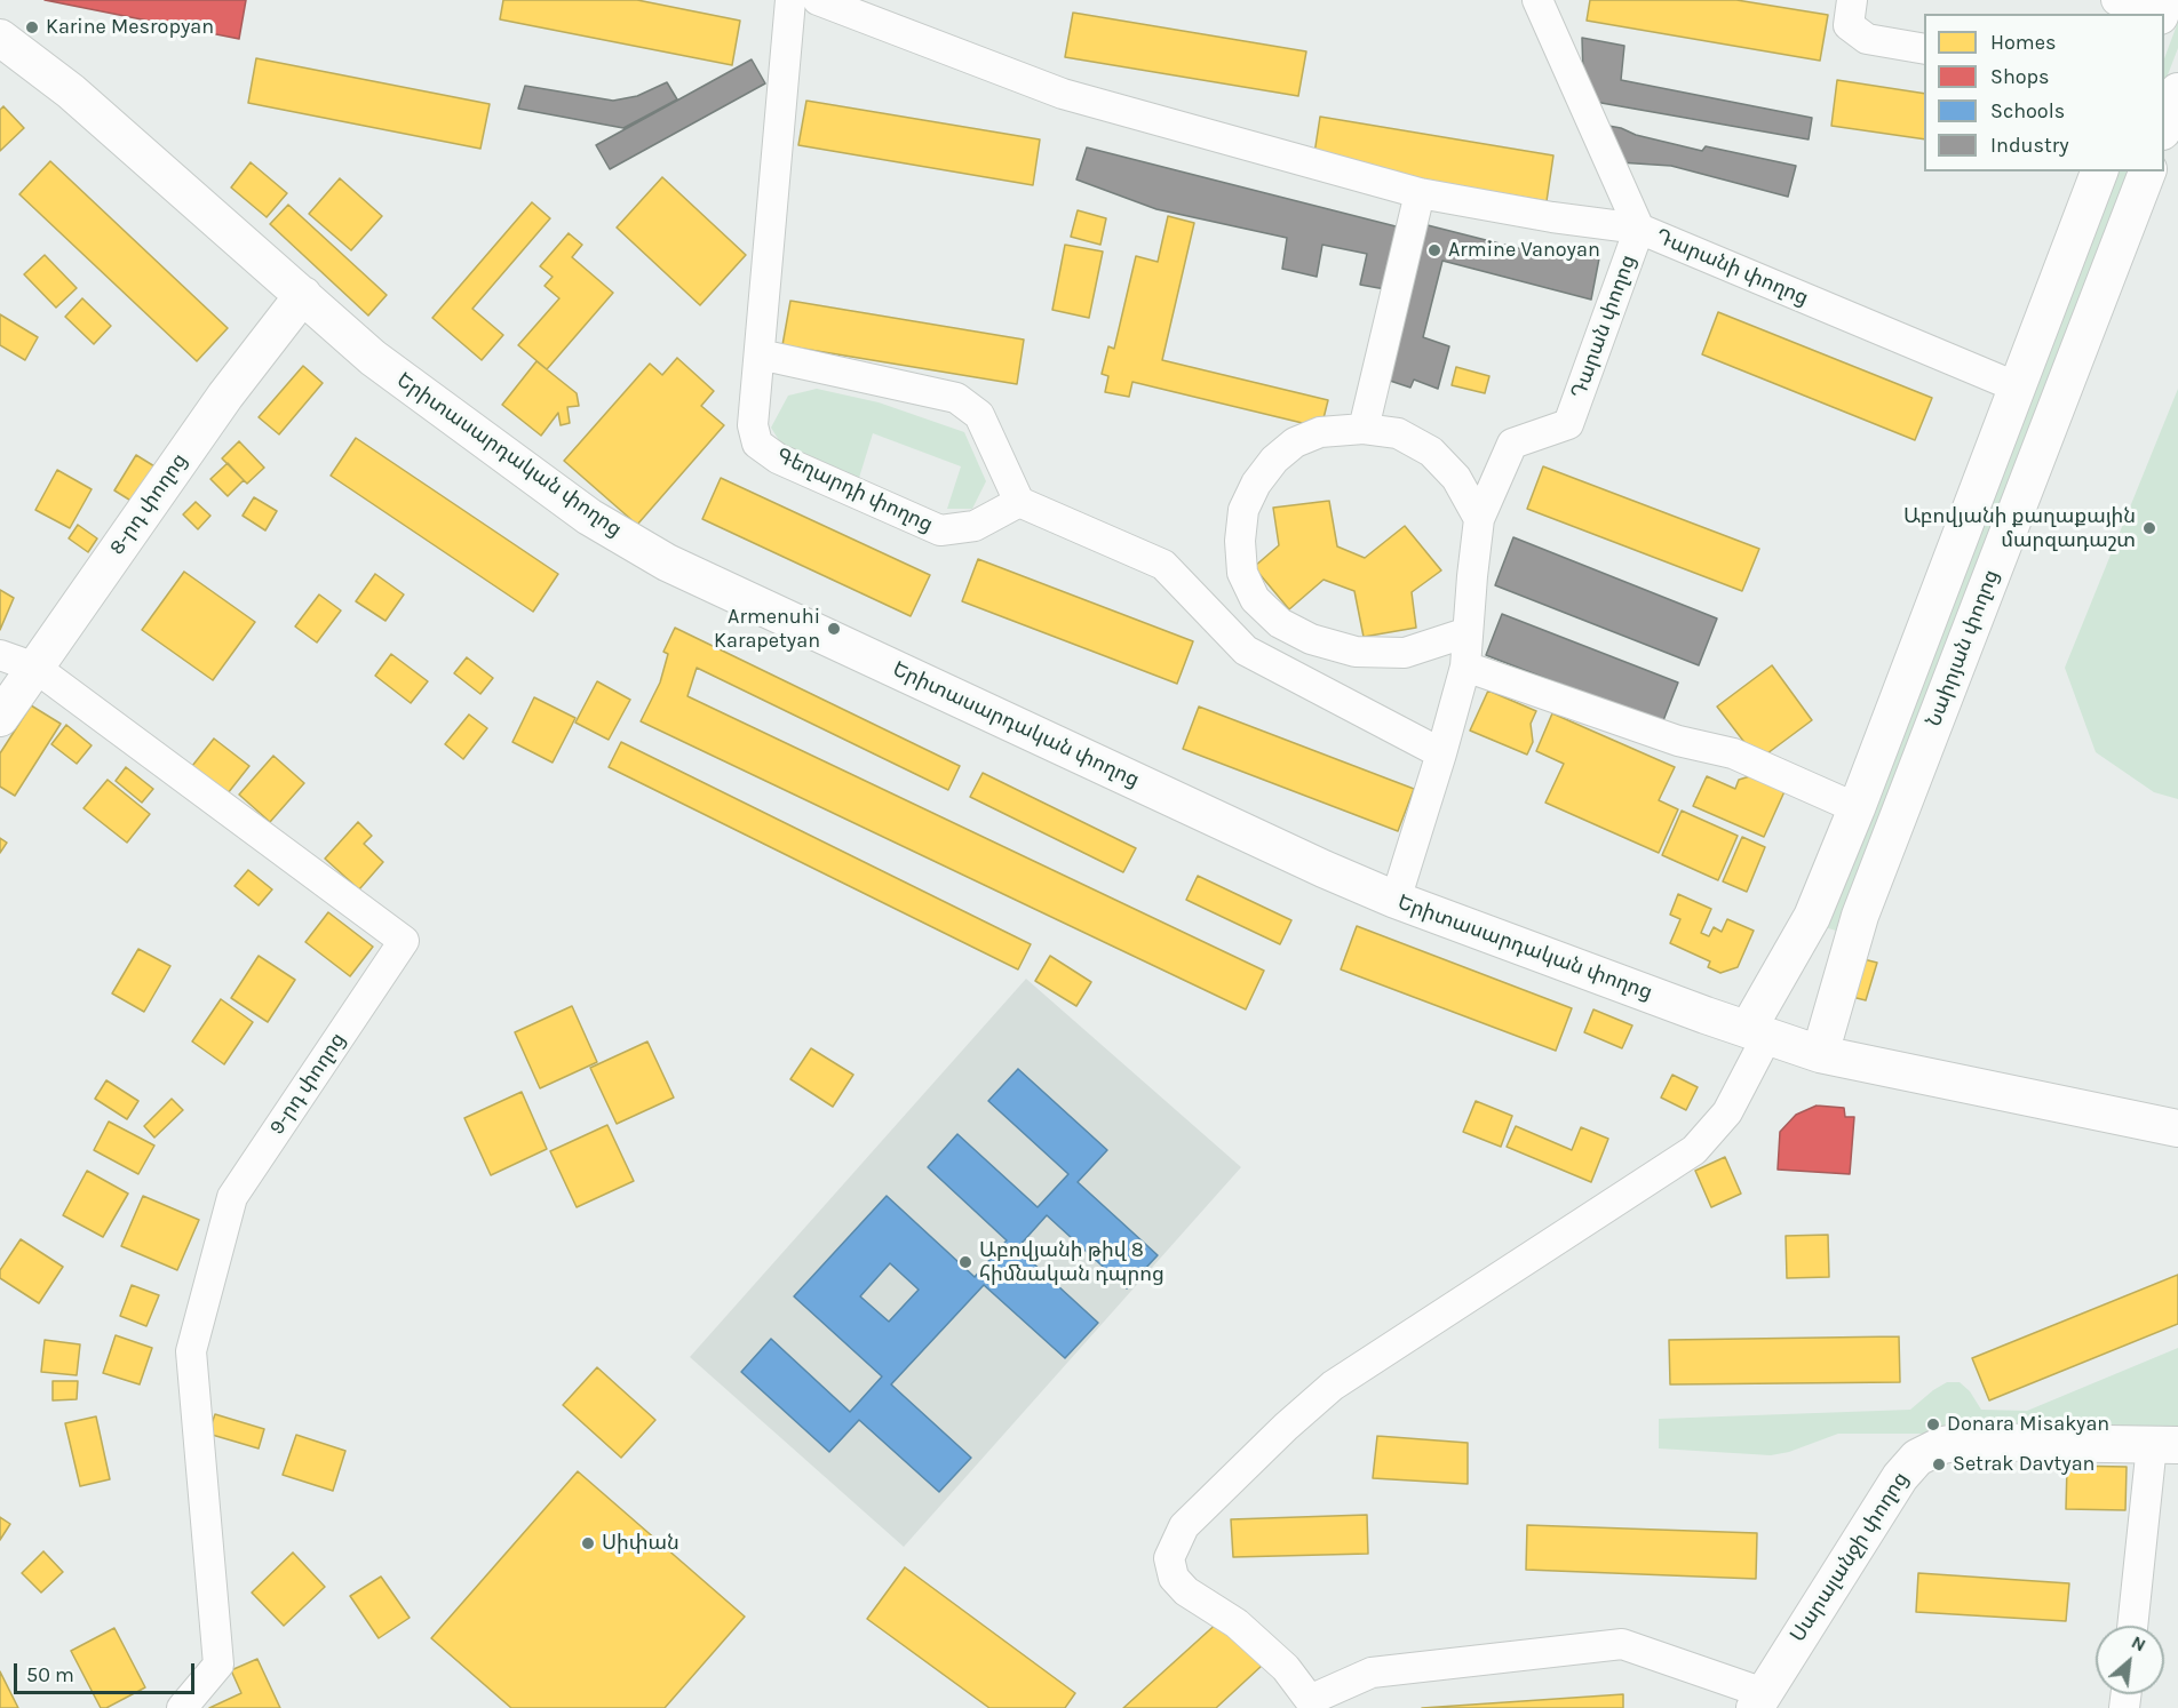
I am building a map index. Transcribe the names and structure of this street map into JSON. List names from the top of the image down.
{
  "streets": {
    "street": [
      "Դարանի փողոց",
      "Դարան փողոց",
      "Երիտասարդական փողոց",
      "Գեղարդի փողոց",
      "8-րդ փողոց",
      "Նաիրյան փողոց",
      "9-րդ փողոց",
      "Սարալանջի փողոց"
    ]
  },
  "crossings": [
    ["Դարանի փողոց", "Դարան փողոց"],
    ["Դարանի փողոց", "Նաիրյան փողոց"],
    ["Երիտասարդական փողոց", "8-րդ փողոց"],
    ["Երիտասարդական փողոց", "Նաիրյան փողոց"],
    ["8-րդ փողոց", "9-րդ փողոց"]
  ],
  "places": [
    "Karine Mesropyan",
    "Armine Vanoyan",
    "Աբովյանի քաղաքային մարզադաշտ",
    "Armenuhi Karapetyan",
    "Աբովյանի թիվ 8 հիմնական դպրոց",
    "Donara Misakyan",
    "Setrak Davtyan",
    "Սիփան"
  ],
  "legend": [
    "Homes",
    "Shops",
    "Schools",
    "Industry"
  ],
  "scale_bar": "50 m",
  "north": "top right"
}
